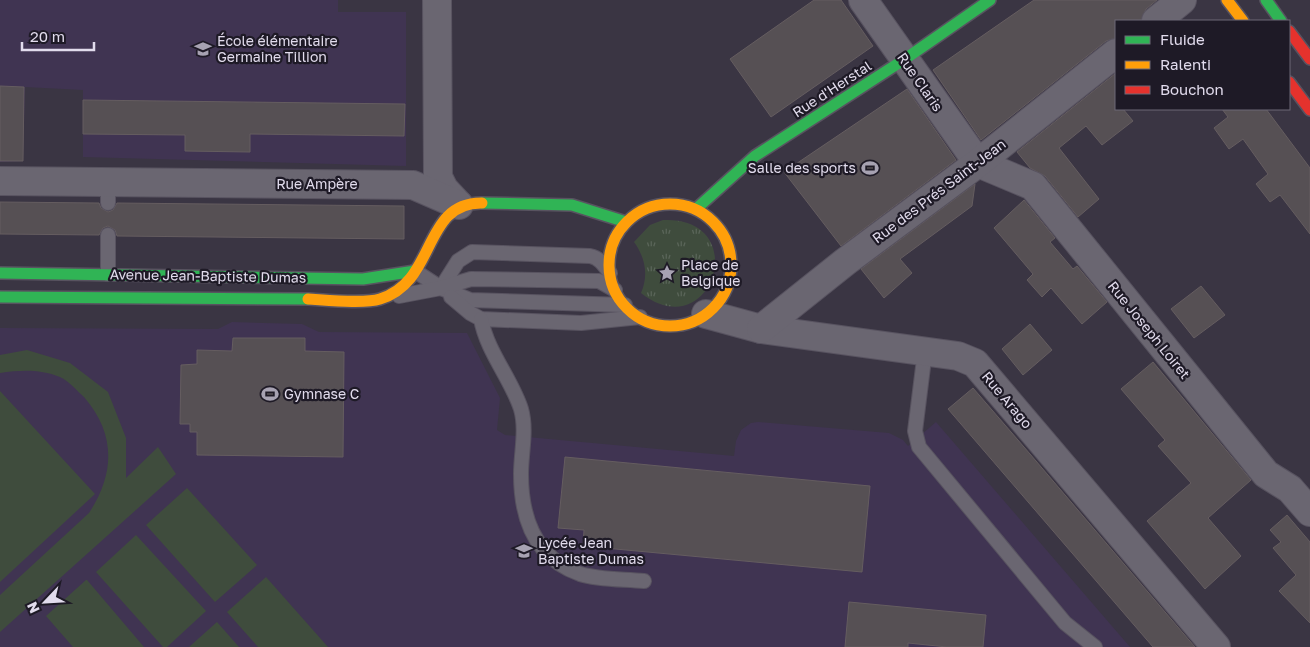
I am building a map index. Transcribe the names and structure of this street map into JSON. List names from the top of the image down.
{
  "streets": {
    "street": [
      "Rue Claris",
      "Rue d'Herstal",
      "Rue Ampère",
      "Rue des Prés Saint-Jean",
      "Avenue Jean-Baptiste Dumas",
      "Rue Joseph Loiret",
      "Rue Arago"
    ]
  },
  "crossings": [
    ["Rue Claris", "Rue d'Herstal"],
    ["Rue Claris", "Rue des Prés Saint-Jean"],
    ["Rue Claris", "Rue Joseph Loiret"],
    ["Rue d'Herstal", "Rue Ampère"],
    ["Rue d'Herstal", "Avenue Jean-Baptiste Dumas"],
    ["Rue d'Herstal", "Rue Arago"],
    ["Rue Ampère", "Avenue Jean-Baptiste Dumas"],
    ["Rue Ampère", "Rue Arago"],
    ["Rue des Prés Saint-Jean", "Rue Joseph Loiret"],
    ["Rue des Prés Saint-Jean", "Rue Arago"],
    ["Avenue Jean-Baptiste Dumas", "Rue Arago"]
  ],
  "places": {
    "school or university": ["École élémentaire Germaine Tillion", "Lycée Jean Baptiste Dumas"],
    "sports": ["Salle des sports", "Gymnase C"],
    "place": ["Place de Belgique"]
  },
  "legend": ["Fluide", "Ralenti", "Bouchon"],
  "scale_bar": "20 m",
  "north": "bottom left"
}
